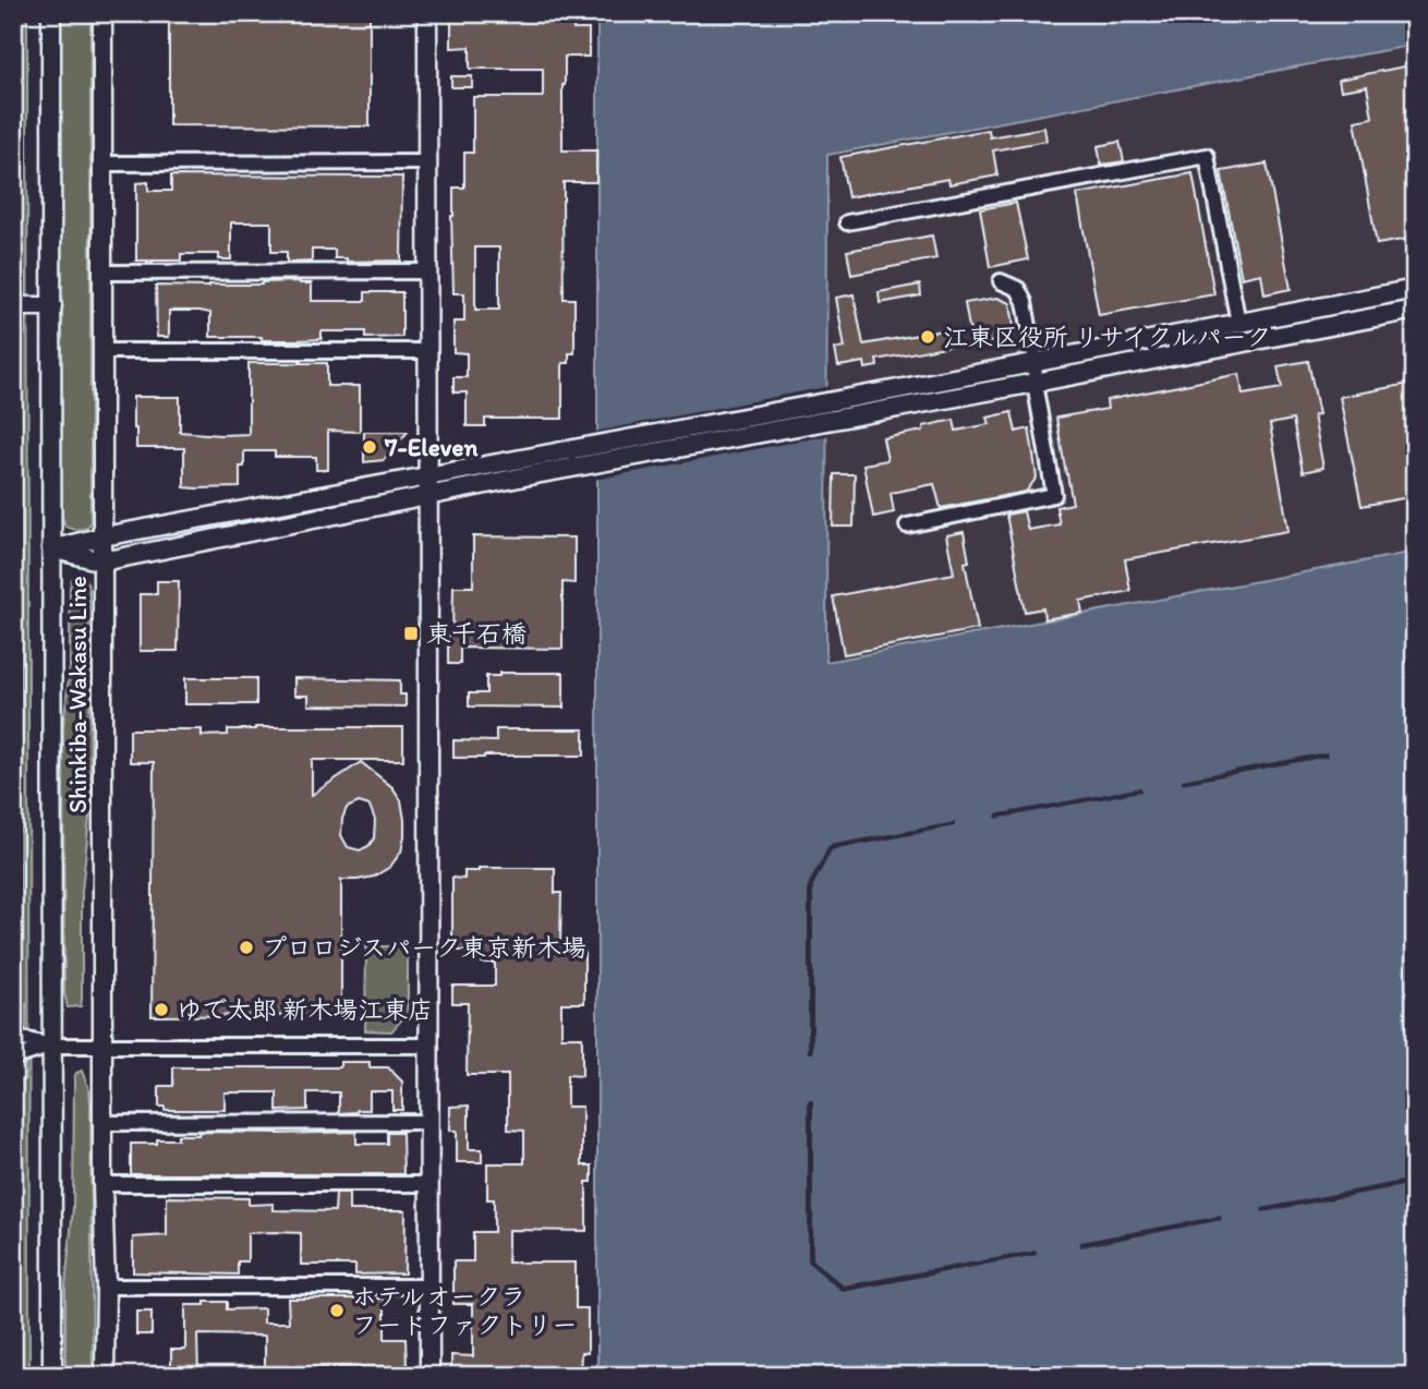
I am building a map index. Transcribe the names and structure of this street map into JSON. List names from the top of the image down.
{
  "streets": {
    "street": ["Shinkiba-Wakasu Line"]
  },
  "places": {
    "other": [
      "江東区役所 リサイクルパーク",
      "7-Eleven",
      "プロロジスパーク東京新木場",
      "ゆで太郎 新木場江東店",
      "ホテルオークラ フードファクトリー"
    ],
    "transit": ["東千石橋"]
  }
}
